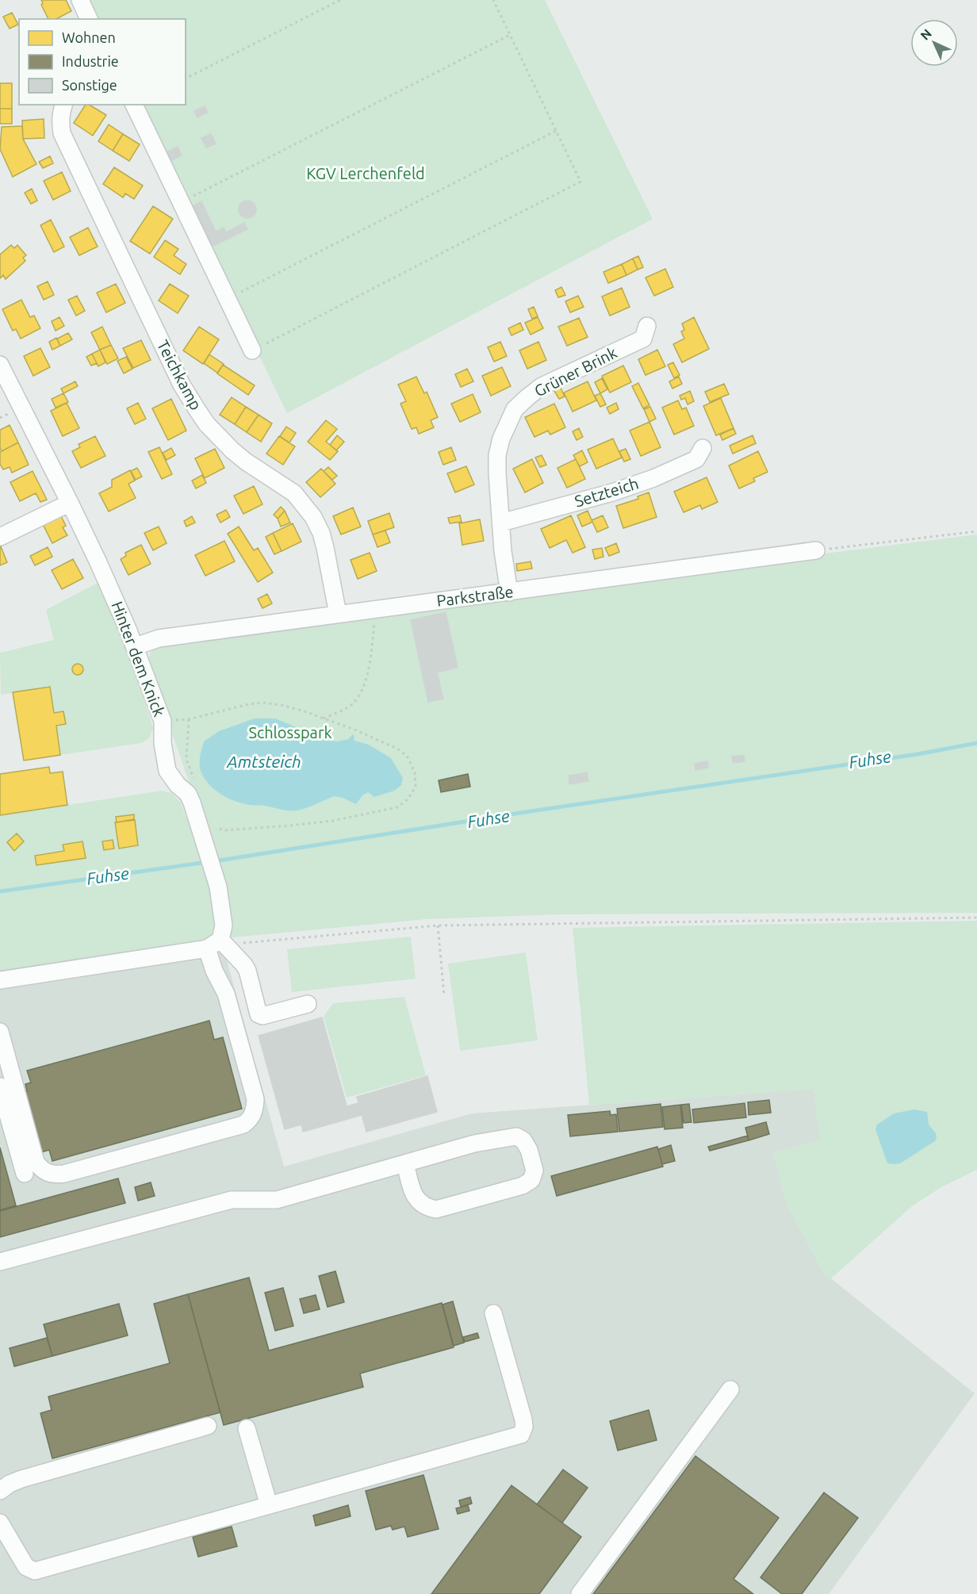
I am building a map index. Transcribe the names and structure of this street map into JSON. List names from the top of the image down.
{
  "streets": {
    "street": [
      "Grüner Brink",
      "Teichkamp",
      "Setzteich",
      "Parkstraße",
      "Hinter dem Knick"
    ]
  },
  "crossings": [
    ["Grüner Brink", "Setzteich"],
    ["Grüner Brink", "Parkstraße"],
    ["Teichkamp", "Parkstraße"],
    ["Parkstraße", "Hinter dem Knick"]
  ],
  "water": ["Fuhse", "Amtsteich"],
  "parks": ["KGV Lerchenfeld", "Schlosspark"],
  "legend": ["Wohnen", "Industrie", "Sonstige"],
  "north": "top left"
}
